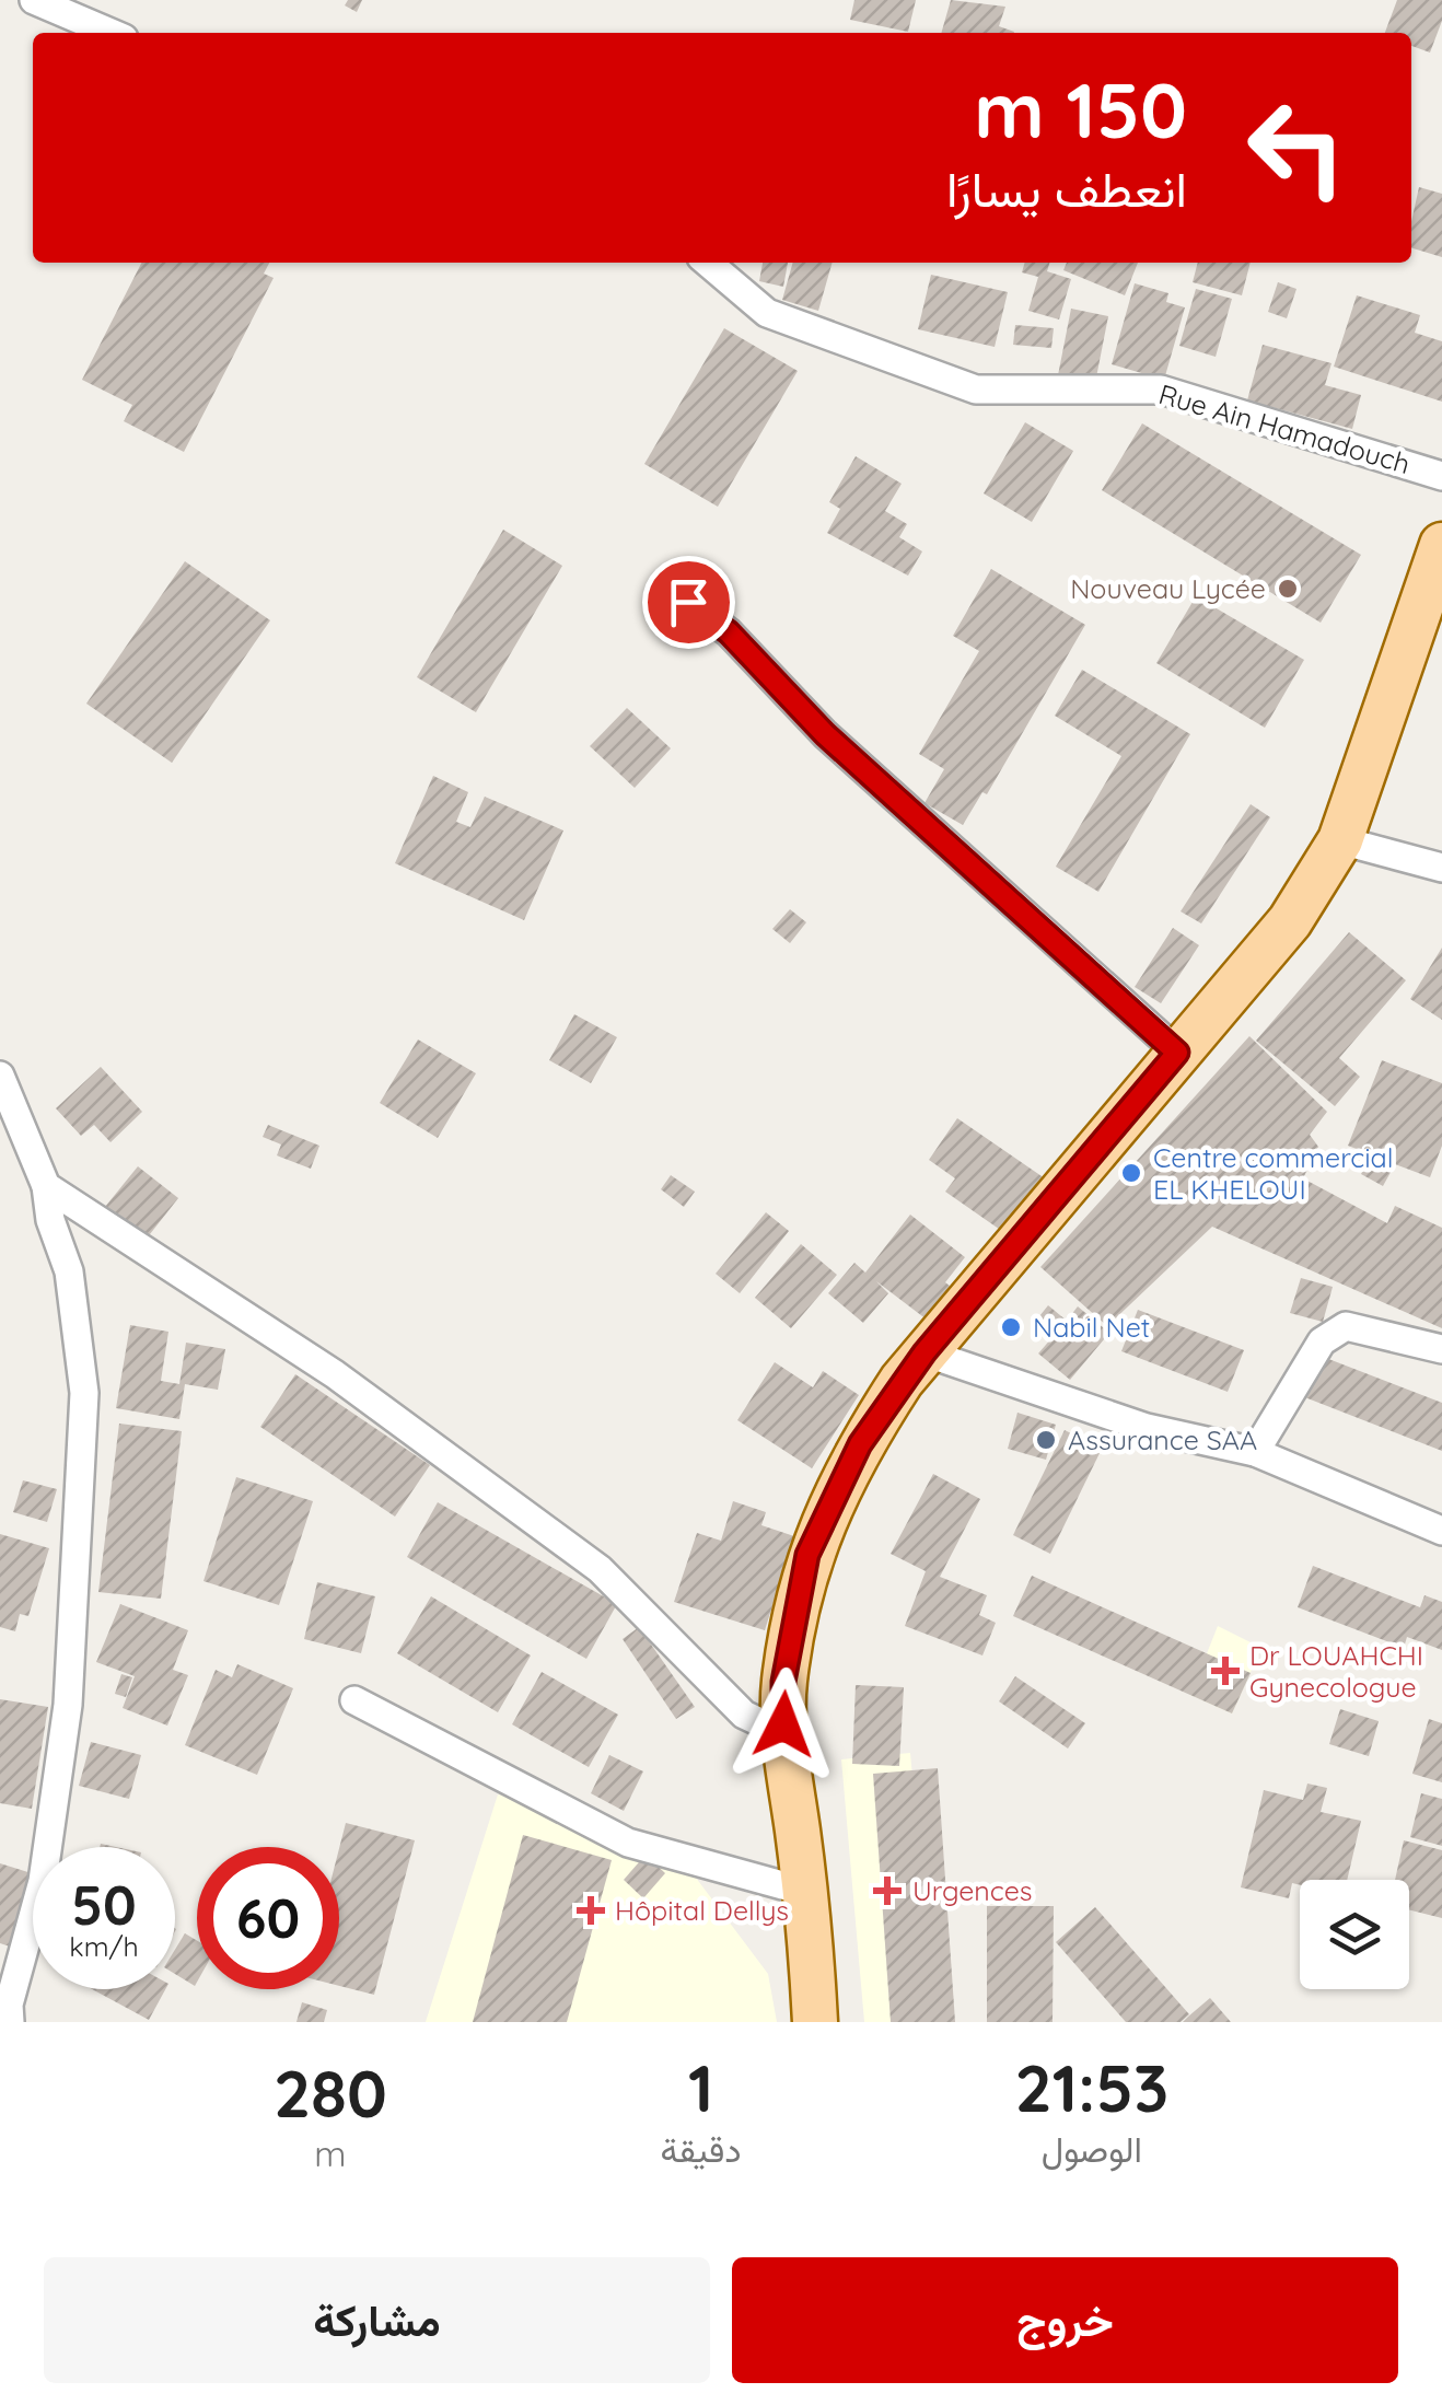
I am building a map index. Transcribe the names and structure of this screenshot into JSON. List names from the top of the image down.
{
  "streets": {
    "street": ["Rue Ain Hamadouch"]
  },
  "places": {
    "other": [
      "Nouveau Lycée",
      "Centre commercial EL KHELOUI",
      "Nabil Net",
      "Assurance SAA"
    ],
    "health": ["Dr LOUAHCHI Gynecologue", "Urgences", "Hôpital Dellys"]
  },
  "page": {
    "turn": ["150 m", "انعطف يسارًا"],
    "speed": "50 km/h",
    "limit": "60",
    "eta": [
      "21:53",
      "الوصول",
      "1",
      "دقيقة",
      "280",
      "m"
    ],
    "buttons": ["خروج", "مشاركة"]
  }
}
